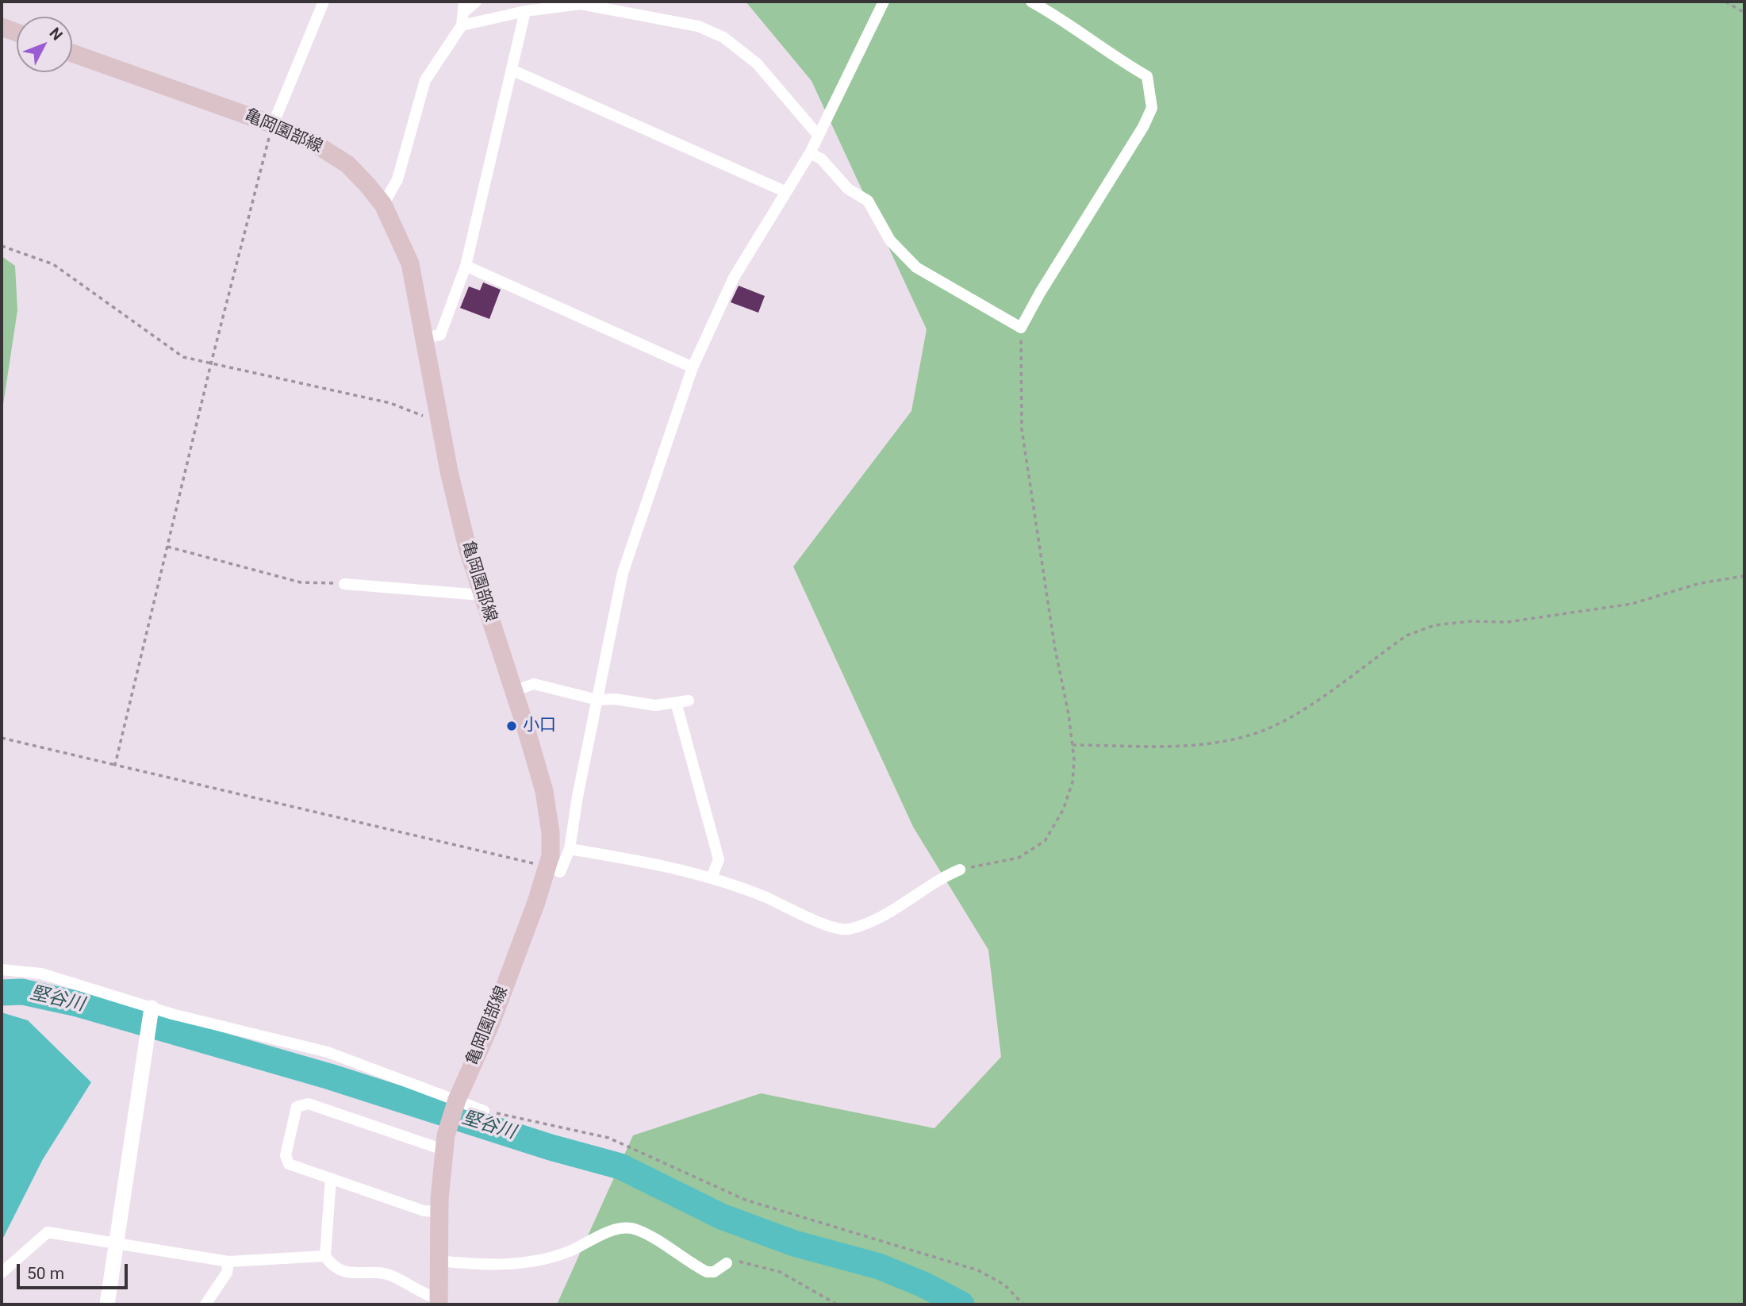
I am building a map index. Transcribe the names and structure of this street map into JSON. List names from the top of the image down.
{
  "streets": {
    "main road": ["亀岡園部線"]
  },
  "water": ["堅谷川"],
  "places": ["小口"],
  "scale_bar": "50 m",
  "north": "top right"
}
